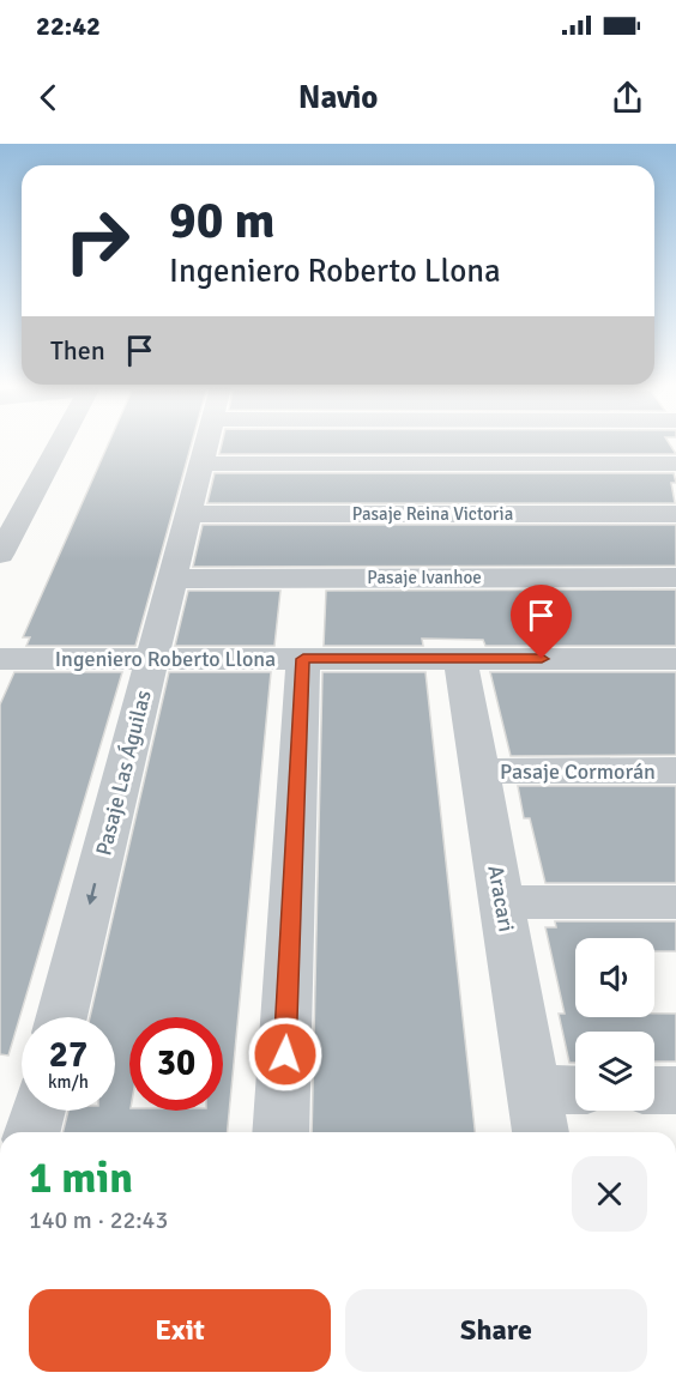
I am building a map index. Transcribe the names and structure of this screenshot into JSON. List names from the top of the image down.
{
  "streets": {
    "street": [
      "Pasaje Reina Victoria",
      "Pasaje Ivanhoe",
      "Ingeniero Roberto Llona",
      "Pasaje Cormorán",
      "Pasaje Las Águilas",
      "Aracari"
    ]
  },
  "crossings": [
    ["Pasaje Reina Victoria", "Pasaje Las Águilas"],
    ["Pasaje Ivanhoe", "Pasaje Las Águilas"],
    ["Ingeniero Roberto Llona", "Pasaje Las Águilas"],
    ["Ingeniero Roberto Llona", "Aracari"],
    ["Pasaje Cormorán", "Aracari"]
  ],
  "page": {
    "status": "22:42",
    "header": "Navio",
    "turn": ["90 m", "Ingeniero Roberto Llona"],
    "then": "Then",
    "speed": "27 km/h",
    "limit": "30",
    "heading": ["1 min", "140 m · 22:43"],
    "buttons": ["Exit", "Share"]
  }
}
